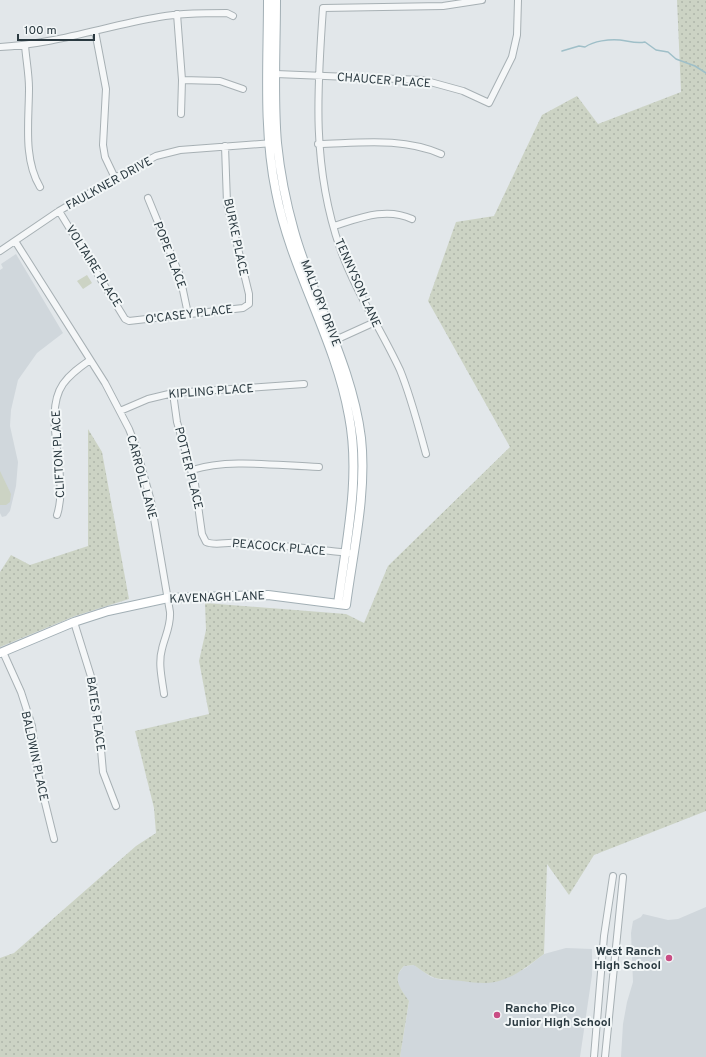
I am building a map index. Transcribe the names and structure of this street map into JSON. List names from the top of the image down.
{
  "streets": {
    "main road": ["MALLORY DRIVE", "KAVENAGH LANE"],
    "street": [
      "CHAUCER PLACE",
      "FAULKNER DRIVE",
      "BURKE PLACE",
      "POPE PLACE",
      "VOLTAIRE PLACE",
      "TENNYSON LANE",
      "O'CASEY PLACE",
      "KIPLING PLACE",
      "CLIFTON PLACE",
      "POTTER PLACE",
      "CARROLL LANE",
      "PEACOCK PLACE",
      "BATES PLACE",
      "BALDWIN PLACE"
    ]
  },
  "crossings": [
    ["CHAUCER PLACE", "TENNYSON LANE"],
    ["CHAUCER PLACE", "MALLORY DRIVE"],
    ["FAULKNER DRIVE", "BURKE PLACE"],
    ["FAULKNER DRIVE", "VOLTAIRE PLACE"],
    ["FAULKNER DRIVE", "MALLORY DRIVE"],
    ["FAULKNER DRIVE", "CARROLL LANE"],
    ["BURKE PLACE", "O'CASEY PLACE"],
    ["POPE PLACE", "O'CASEY PLACE"],
    ["VOLTAIRE PLACE", "O'CASEY PLACE"],
    ["MALLORY DRIVE", "PEACOCK PLACE"],
    ["MALLORY DRIVE", "KAVENAGH LANE"],
    ["KIPLING PLACE", "POTTER PLACE"],
    ["KIPLING PLACE", "CARROLL LANE"],
    ["CLIFTON PLACE", "CARROLL LANE"],
    ["POTTER PLACE", "PEACOCK PLACE"],
    ["CARROLL LANE", "KAVENAGH LANE"],
    ["KAVENAGH LANE", "BATES PLACE"],
    ["KAVENAGH LANE", "BALDWIN PLACE"]
  ],
  "places": ["West Ranch High School", "Rancho Pico Junior High School"],
  "scale_bar": "100 m"
}
